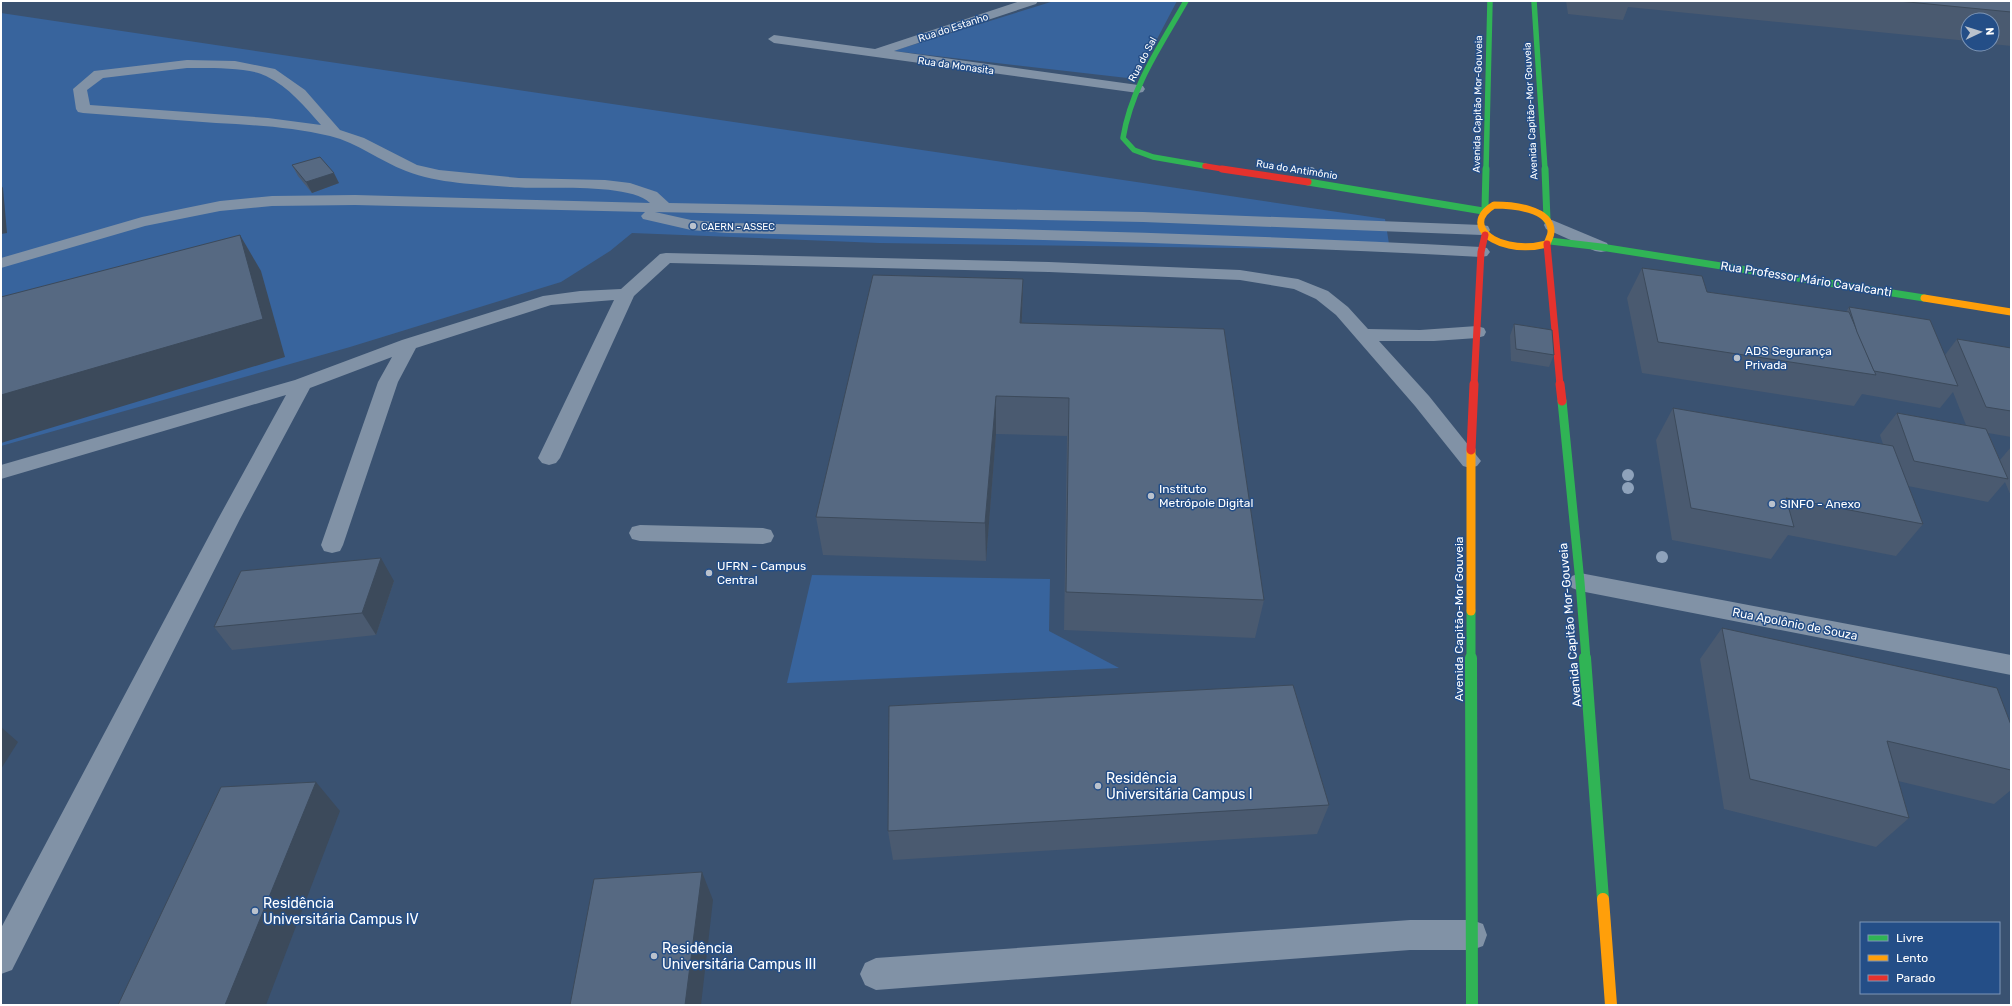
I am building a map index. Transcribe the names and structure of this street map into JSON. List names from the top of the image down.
{
  "streets": {
    "main road": [
      "Rua do Sal",
      "Avenida Capitão Mor-Gouveia",
      "Avenida Capitão-Mor Gouveia",
      "Rua do Antimônio",
      "Rua Professor Mário Cavalcanti"
    ],
    "street": ["Rua do Estanho", "Rua da Monasita", "Rua Apolônio de Souza"]
  },
  "crossings": [
    ["Rua do Estanho", "Rua da Monasita"],
    ["Rua do Sal", "Rua da Monasita"],
    ["Rua do Sal", "Rua do Antimônio"],
    ["Avenida Capitão Mor-Gouveia", "Avenida Capitão-Mor Gouveia"],
    ["Avenida Capitão Mor-Gouveia", "Rua do Antimônio"],
    ["Avenida Capitão Mor-Gouveia", "Rua Professor Mário Cavalcanti"],
    ["Avenida Capitão Mor-Gouveia", "Rua Apolônio de Souza"],
    ["Avenida Capitão-Mor Gouveia", "Rua do Antimônio"],
    ["Avenida Capitão-Mor Gouveia", "Rua Professor Mário Cavalcanti"],
    ["Rua do Antimônio", "Rua Professor Mário Cavalcanti"]
  ],
  "places": [
    "CAERN - ASSEC",
    "ADS Segurança Privada",
    "Instituto Metrópole Digital",
    "SINFO - Anexo",
    "UFRN - Campus Central",
    "Residência Universitária Campus I",
    "Residência Universitária Campus IV",
    "Residência Universitária Campus III"
  ],
  "legend": ["Livre", "Lento", "Parado"],
  "north": "right"
}
